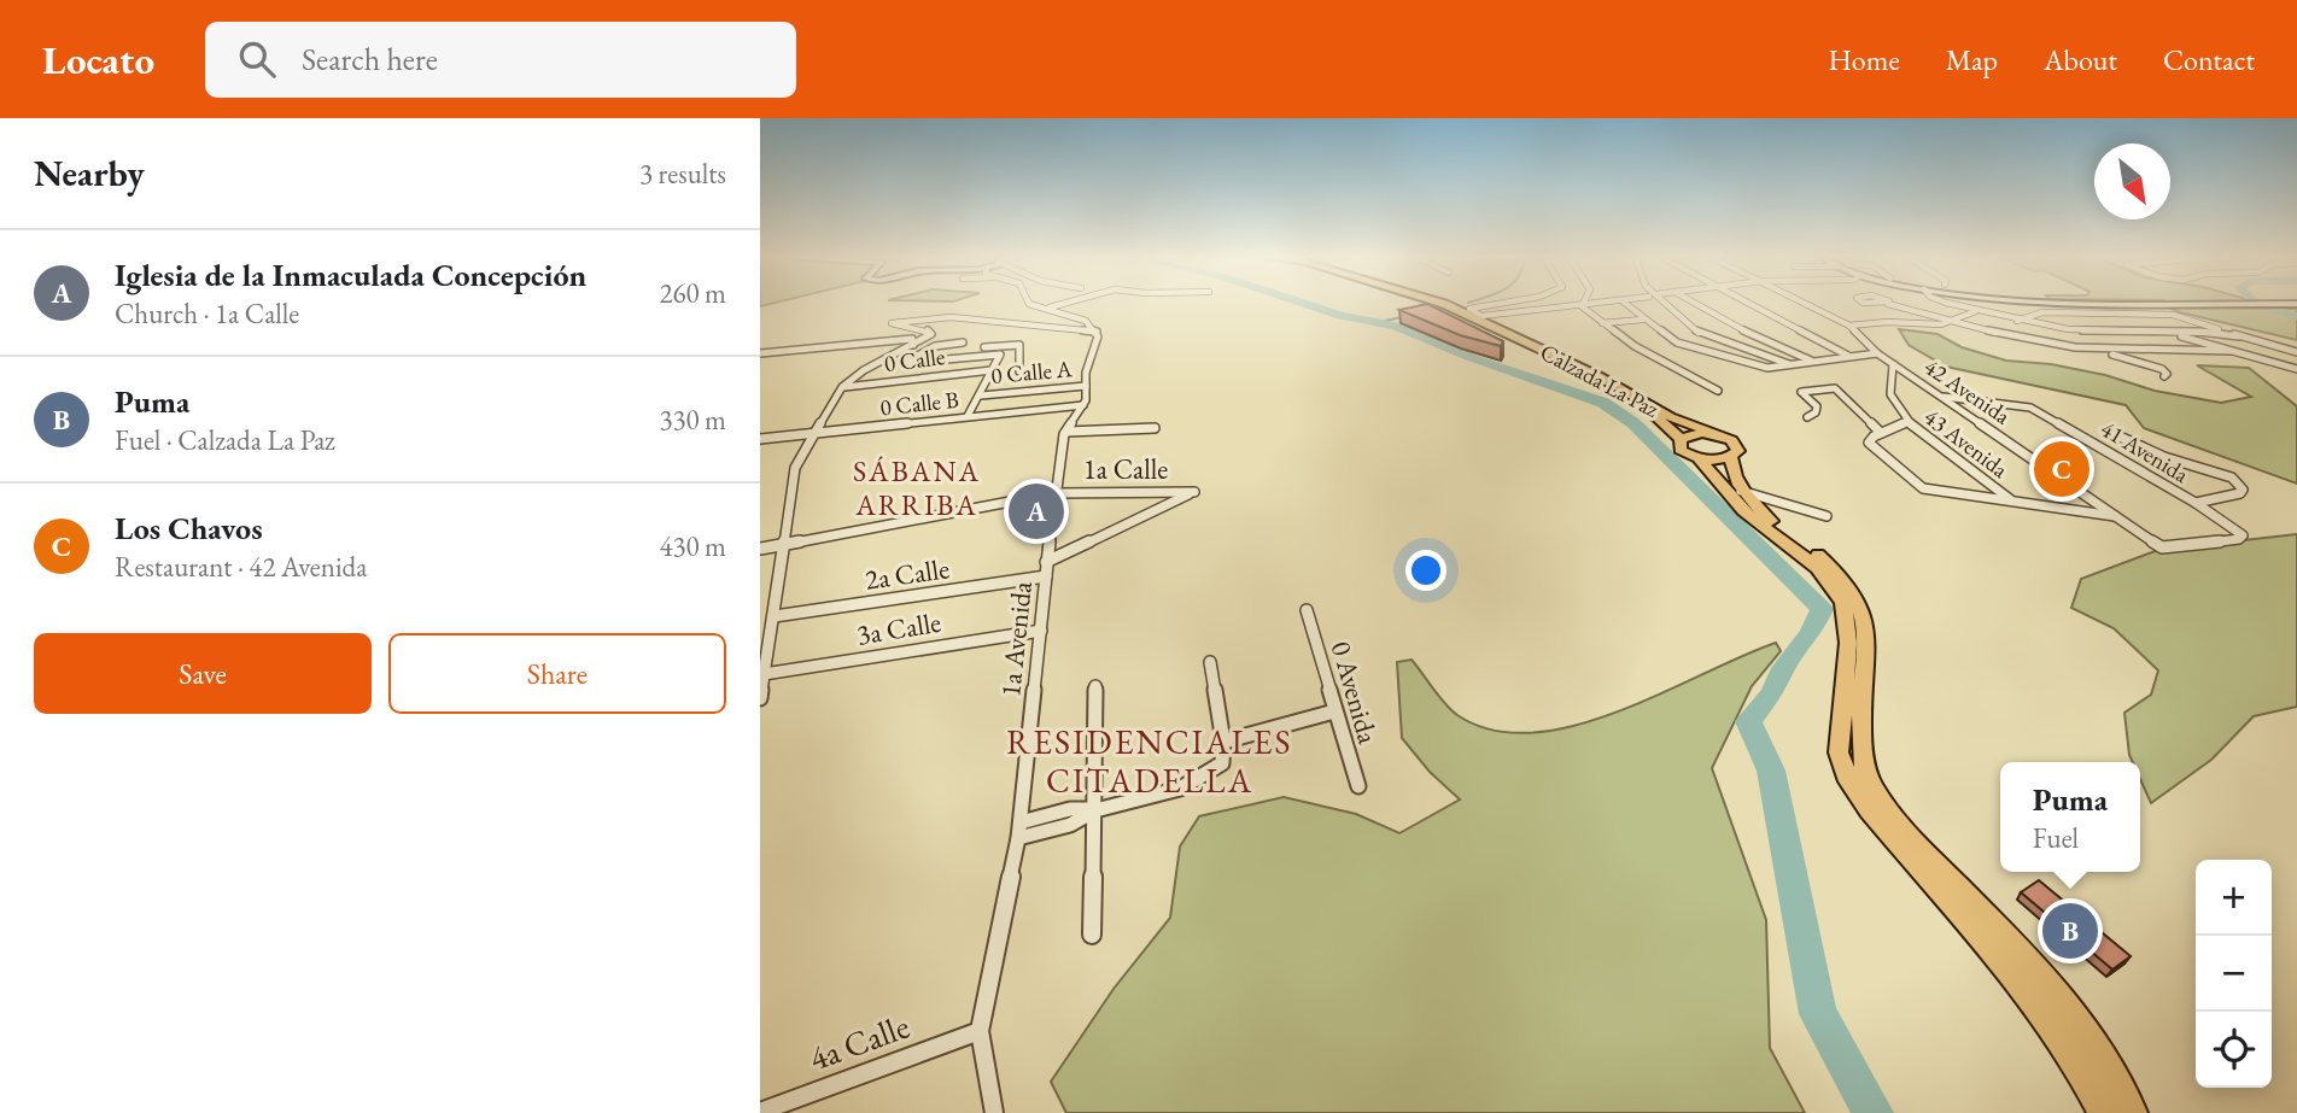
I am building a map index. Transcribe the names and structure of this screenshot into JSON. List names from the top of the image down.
{
  "streets": {
    "main road": ["Calzada La Paz"],
    "street": [
      "0 Calle",
      "0 Calle A",
      "42 Avenida",
      "0 Calle B",
      "43 Avenida",
      "41 Avenida",
      "1a Calle",
      "2a Calle",
      "3a Calle",
      "1a Avenida",
      "0 Avenida",
      "4a Calle"
    ]
  },
  "crossings": [
    ["0 Calle A", "1a Avenida"],
    ["42 Avenida", "43 Avenida"],
    ["42 Avenida", "41 Avenida"],
    ["0 Calle B", "1a Avenida"],
    ["1a Calle", "1a Avenida"],
    ["2a Calle", "1a Avenida"],
    ["3a Calle", "1a Avenida"],
    ["1a Avenida", "4a Calle"]
  ],
  "districts": ["SÁBANA ARRIBA", "RESIDENCIALES CITADELLA"],
  "north": "bottom right",
  "page": {
    "header": "Locato",
    "search": "Search here",
    "nav": [
      "Home",
      "Map",
      "About",
      "Contact"
    ],
    "heading": ["Nearby", "3 results"],
    "list": [
      {
        "mark": "A",
        "name": "Iglesia de la Inmaculada Concepción",
        "note": "Church · 1a Calle",
        "value": "260 m"
      },
      {
        "mark": "B",
        "name": "Puma",
        "note": "Fuel · Calzada La Paz",
        "value": "330 m"
      },
      {
        "mark": "C",
        "name": "Los Chavos",
        "note": "Restaurant · 42 Avenida",
        "value": "430 m"
      }
    ],
    "pins": ["C", "A", "B"],
    "buttons": ["Save", "Share"],
    "popup": ["Puma", "Fuel"],
    "map_buttons": ["+", "−"]
  }
}
